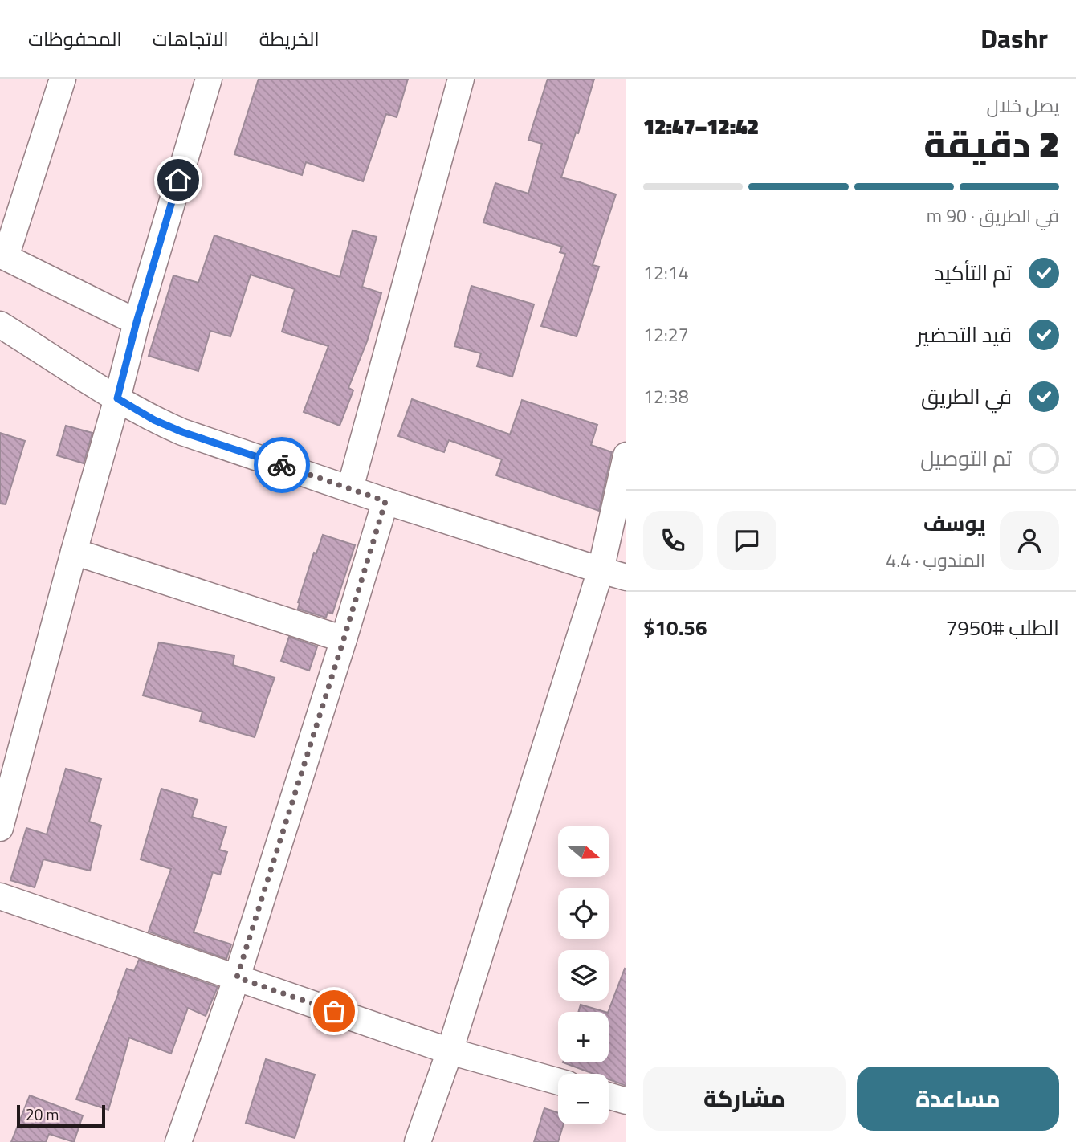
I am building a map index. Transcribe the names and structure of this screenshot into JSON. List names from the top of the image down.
{
  "scale_bar": "20 m",
  "north": "right",
  "page": {
    "header": "Dashr",
    "nav": ["الخريطة", "الاتجاهات", "المحفوظات"],
    "heading": ["2 دقيقة", "يصل خلال", "12:42–12:47"],
    "panel": [
      "يوسف",
      "المندوب · 4.4",
      "الطلب #7950",
      "$10.56"
    ],
    "bar": "في الطريق · 90 m",
    "list": [
      ["تم التأكيد", "12:14"],
      ["قيد التحضير", "12:27"],
      ["في الطريق", "12:38"],
      "تم التوصيل"
    ],
    "map_buttons": ["+", "−"],
    "buttons": ["مساعدة", "مشاركة"],
    "scale": "20 m"
  }
}
